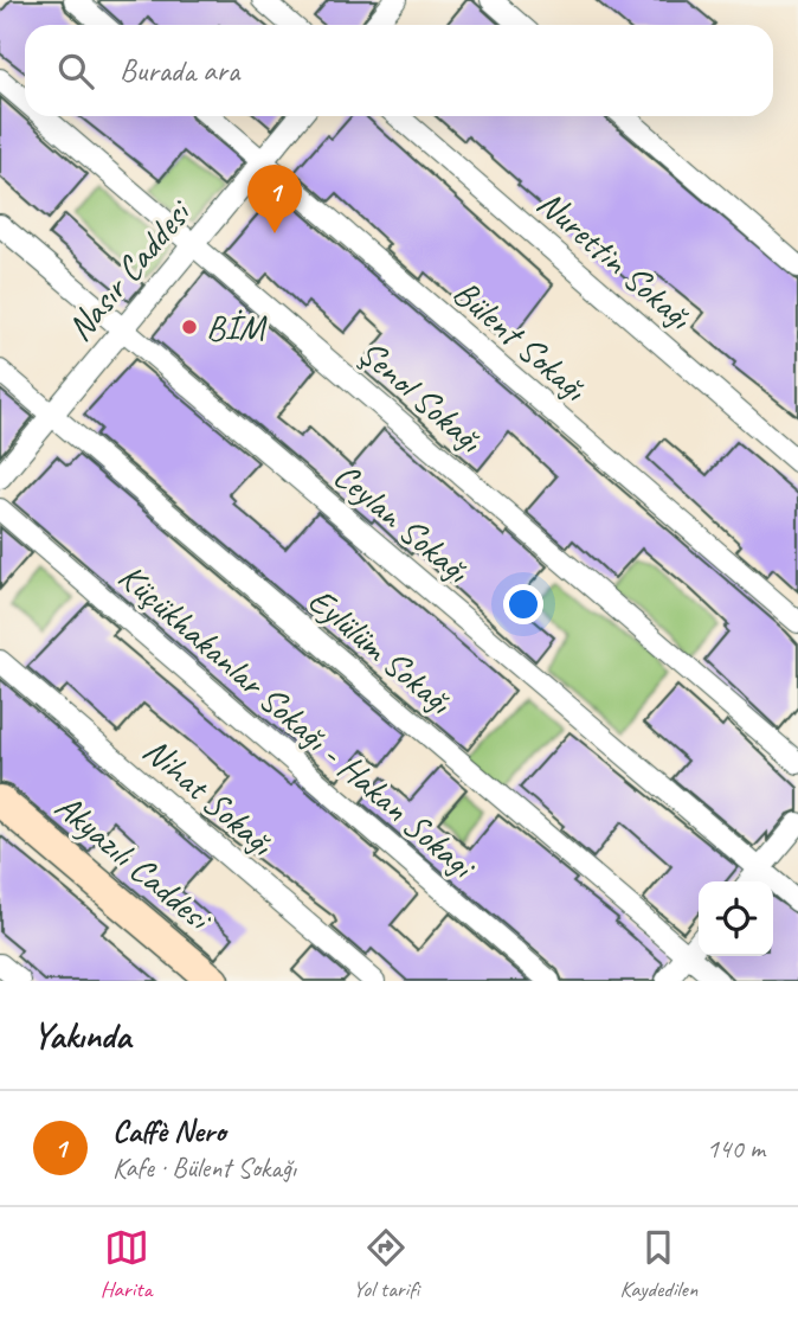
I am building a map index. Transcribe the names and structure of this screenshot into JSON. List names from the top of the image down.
{
  "streets": {
    "street": [
      "Nurettin Sokağı",
      "Nasır Caddesi",
      "Bülent Sokağı",
      "Şenol Sokağı",
      "Ceylan Sokağı",
      "Eylülüm Sokağı",
      "Küçükhakanlar Sokağı - Hakan Sokagi",
      "Nihat Sokağı",
      "Akyazılı Caddesi"
    ]
  },
  "crossings": [
    ["Nasır Caddesi", "Bülent Sokağı"],
    ["Nasır Caddesi", "Şenol Sokağı"],
    ["Nasır Caddesi", "Ceylan Sokağı"],
    ["Nasır Caddesi", "Eylülüm Sokağı"]
  ],
  "places": ["BİM"],
  "page": {
    "search": "Burada ara",
    "pins": "1",
    "heading": "Yakında",
    "list": [
      {
        "mark": "1",
        "name": "Caffè Nero",
        "note": "Kafe · Bülent Sokağı",
        "value": "140 m"
      }
    ],
    "nav": ["Harita", "Yol tarifi", "Kaydedilen"]
  }
}
